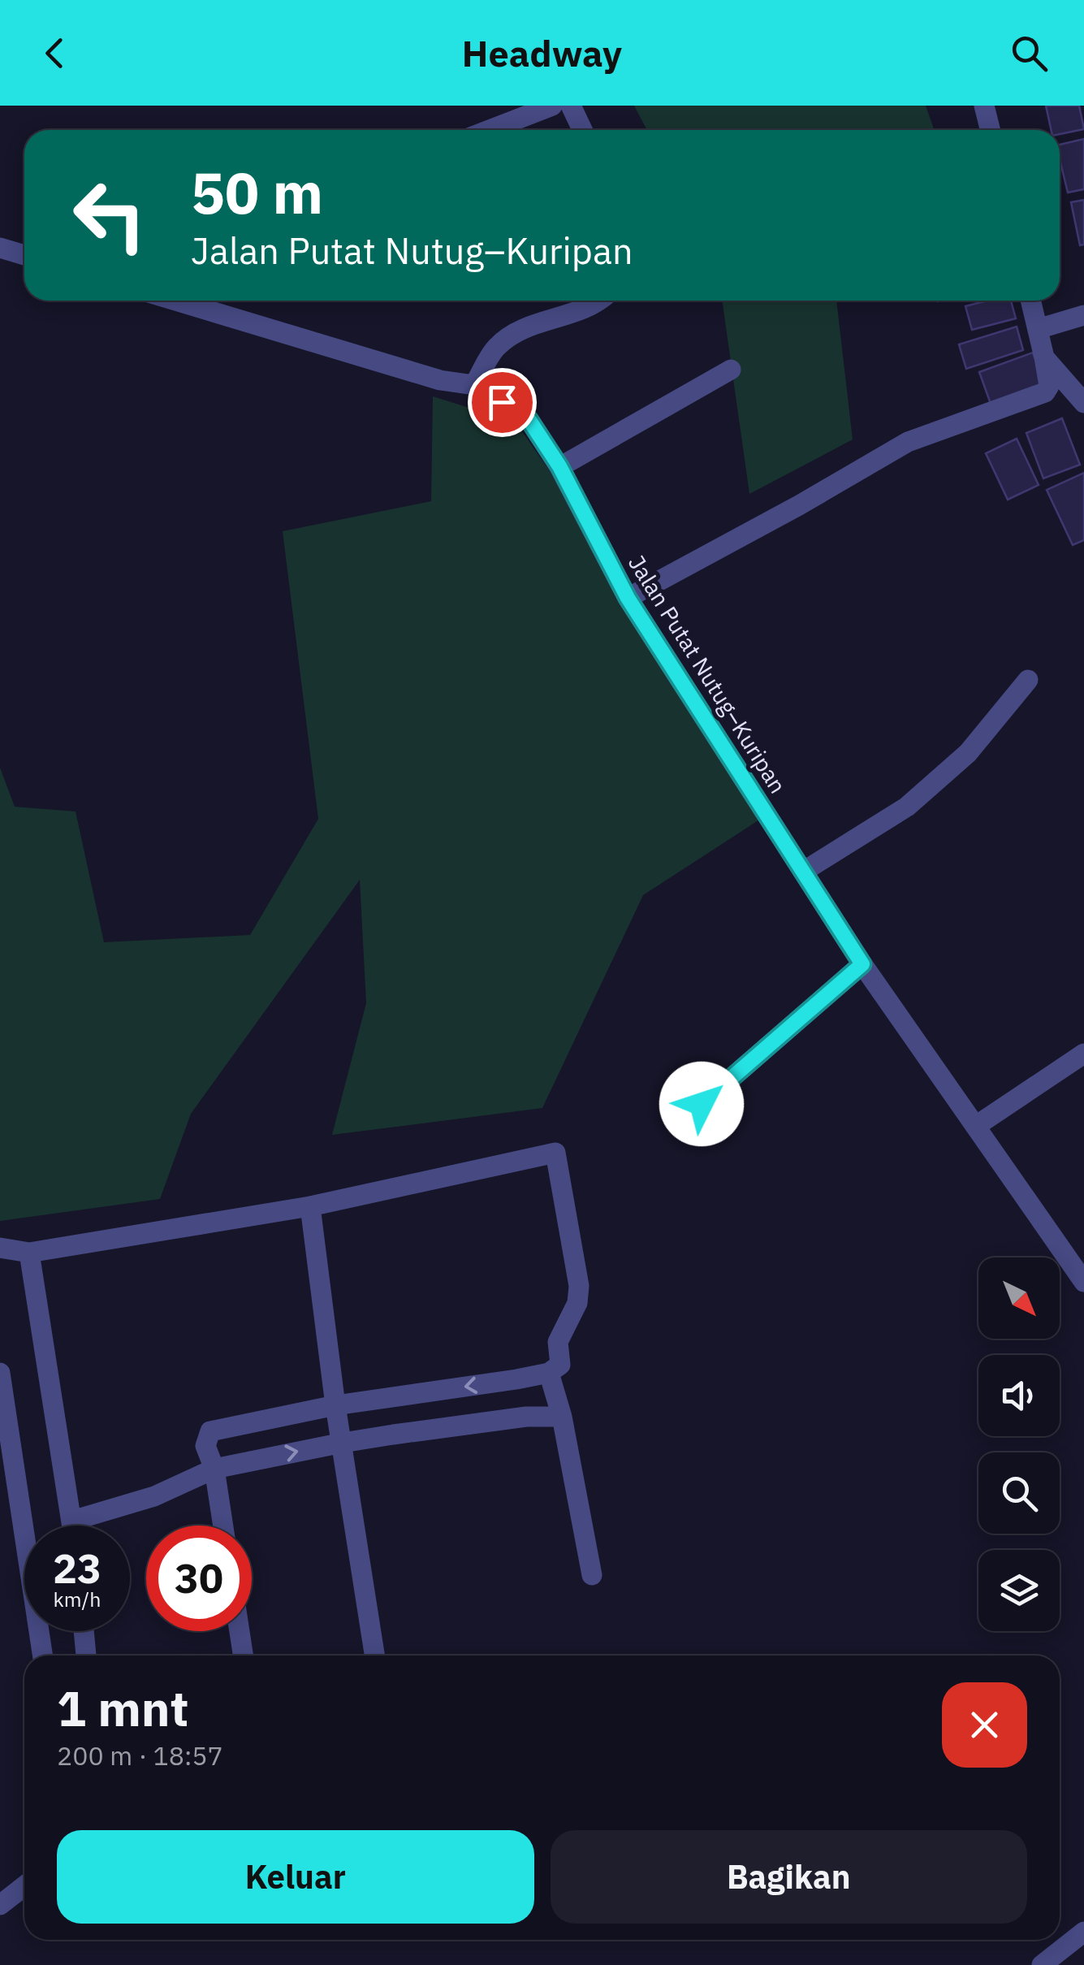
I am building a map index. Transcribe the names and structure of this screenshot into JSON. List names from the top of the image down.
{
  "streets": {
    "street": ["Jalan Putat Nutug–Kuripan"]
  },
  "north": "bottom right",
  "page": {
    "header": "Headway",
    "turn": ["50 m", "Jalan Putat Nutug–Kuripan"],
    "speed": "23 km/h",
    "limit": "30",
    "heading": ["1 mnt", "200 m · 18:57"],
    "buttons": ["Keluar", "Bagikan"]
  }
}
